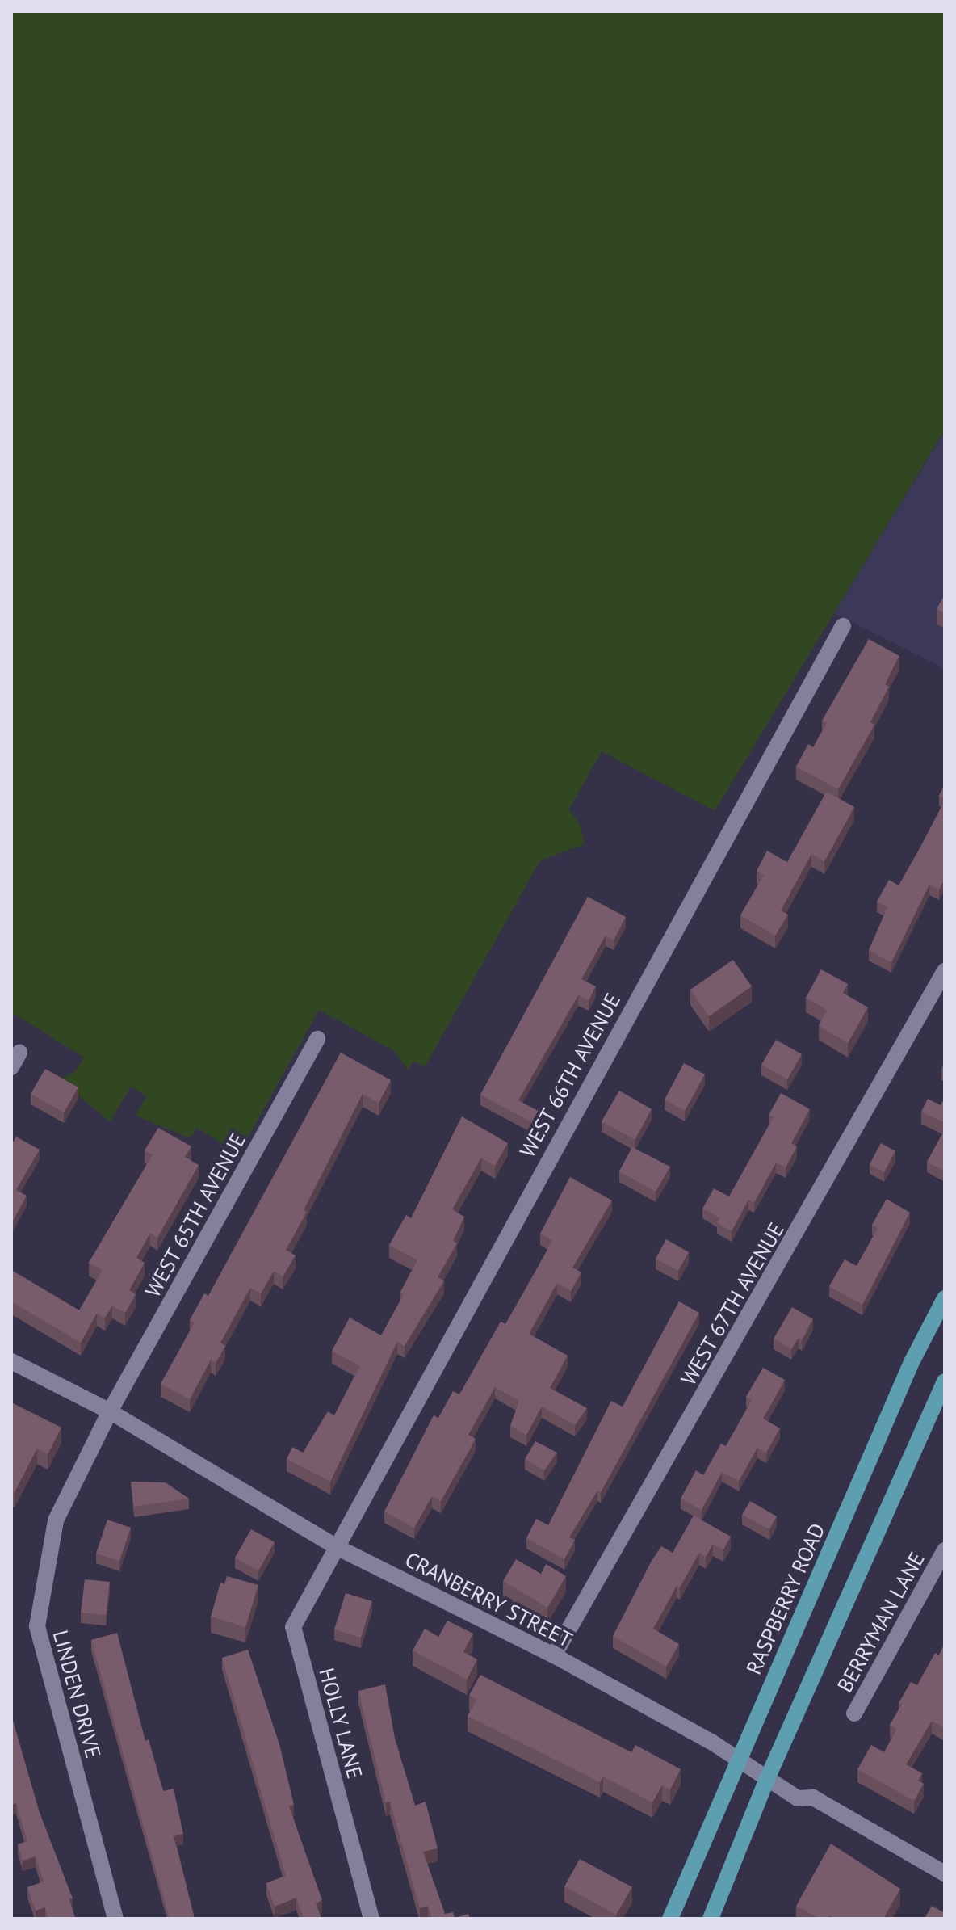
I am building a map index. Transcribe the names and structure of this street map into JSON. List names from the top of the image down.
{
  "streets": {
    "main road": ["RASPBERRY ROAD"],
    "street": [
      "WEST 66TH AVENUE",
      "WEST 65TH AVENUE",
      "WEST 67TH AVENUE",
      "CRANBERRY STREET",
      "BERRYMAN LANE",
      "LINDEN DRIVE",
      "HOLLY LANE"
    ]
  },
  "crossings": [
    ["WEST 66TH AVENUE", "CRANBERRY STREET"],
    ["WEST 66TH AVENUE", "HOLLY LANE"],
    ["WEST 65TH AVENUE", "CRANBERRY STREET"],
    ["WEST 65TH AVENUE", "LINDEN DRIVE"],
    ["WEST 67TH AVENUE", "CRANBERRY STREET"],
    ["RASPBERRY ROAD", "CRANBERRY STREET"],
    ["CRANBERRY STREET", "LINDEN DRIVE"],
    ["CRANBERRY STREET", "HOLLY LANE"]
  ]
}
